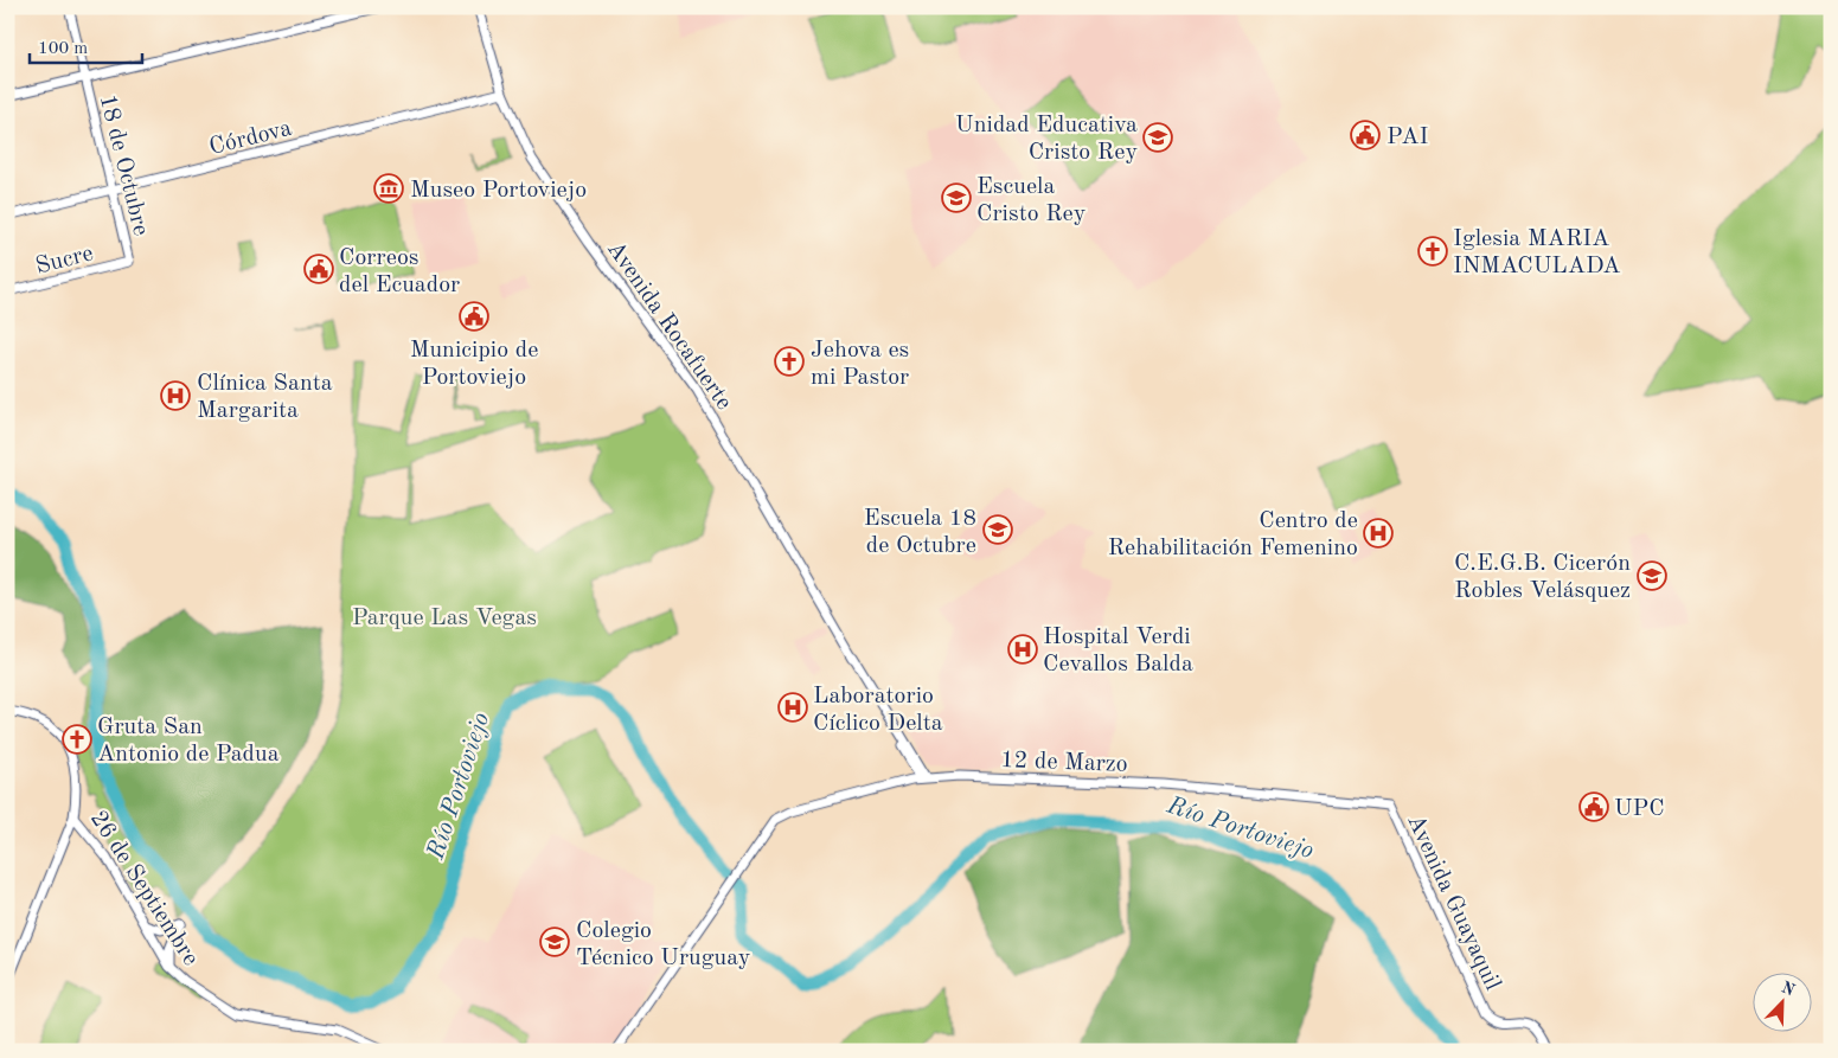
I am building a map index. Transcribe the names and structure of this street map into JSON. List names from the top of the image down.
{
  "streets": {
    "street": [
      "Córdova",
      "18 de Octubre",
      "Sucre",
      "Avenida Rocafuerte",
      "12 de Marzo",
      "26 de Septiembre",
      "Avenida Guayaquil"
    ]
  },
  "crossings": [
    ["Córdova", "18 de Octubre"],
    ["Córdova", "Avenida Rocafuerte"],
    ["18 de Octubre", "Sucre"],
    ["Avenida Rocafuerte", "12 de Marzo"],
    ["12 de Marzo", "Avenida Guayaquil"]
  ],
  "water": ["Río Portoviejo"],
  "parks": ["Parque Las Vegas"],
  "places": {
    "public building": [
      "PAI",
      "Correos del Ecuador",
      "Municipio de Portoviejo",
      "UPC"
    ],
    "school or university": [
      "Unidad Educativa Cristo Rey",
      "Escuela Cristo Rey",
      "Escuela 18 de Octubre",
      "C.E.G.B. Cicerón Robles Velásquez",
      "Colegio Técnico Uruguay"
    ],
    "museum": ["Museo Portoviejo"],
    "church": ["Iglesia MARIA INMACULADA", "Jehova es mi Pastor", "Gruta San Antonio de Padua"],
    "hospital": [
      "Clínica Santa Margarita",
      "Centro de Rehabilitación Femenino",
      "Hospital Verdi Cevallos Balda",
      "Laboratorio Cíclico Delta"
    ]
  },
  "scale_bar": "100 m",
  "north": "top right"
}
